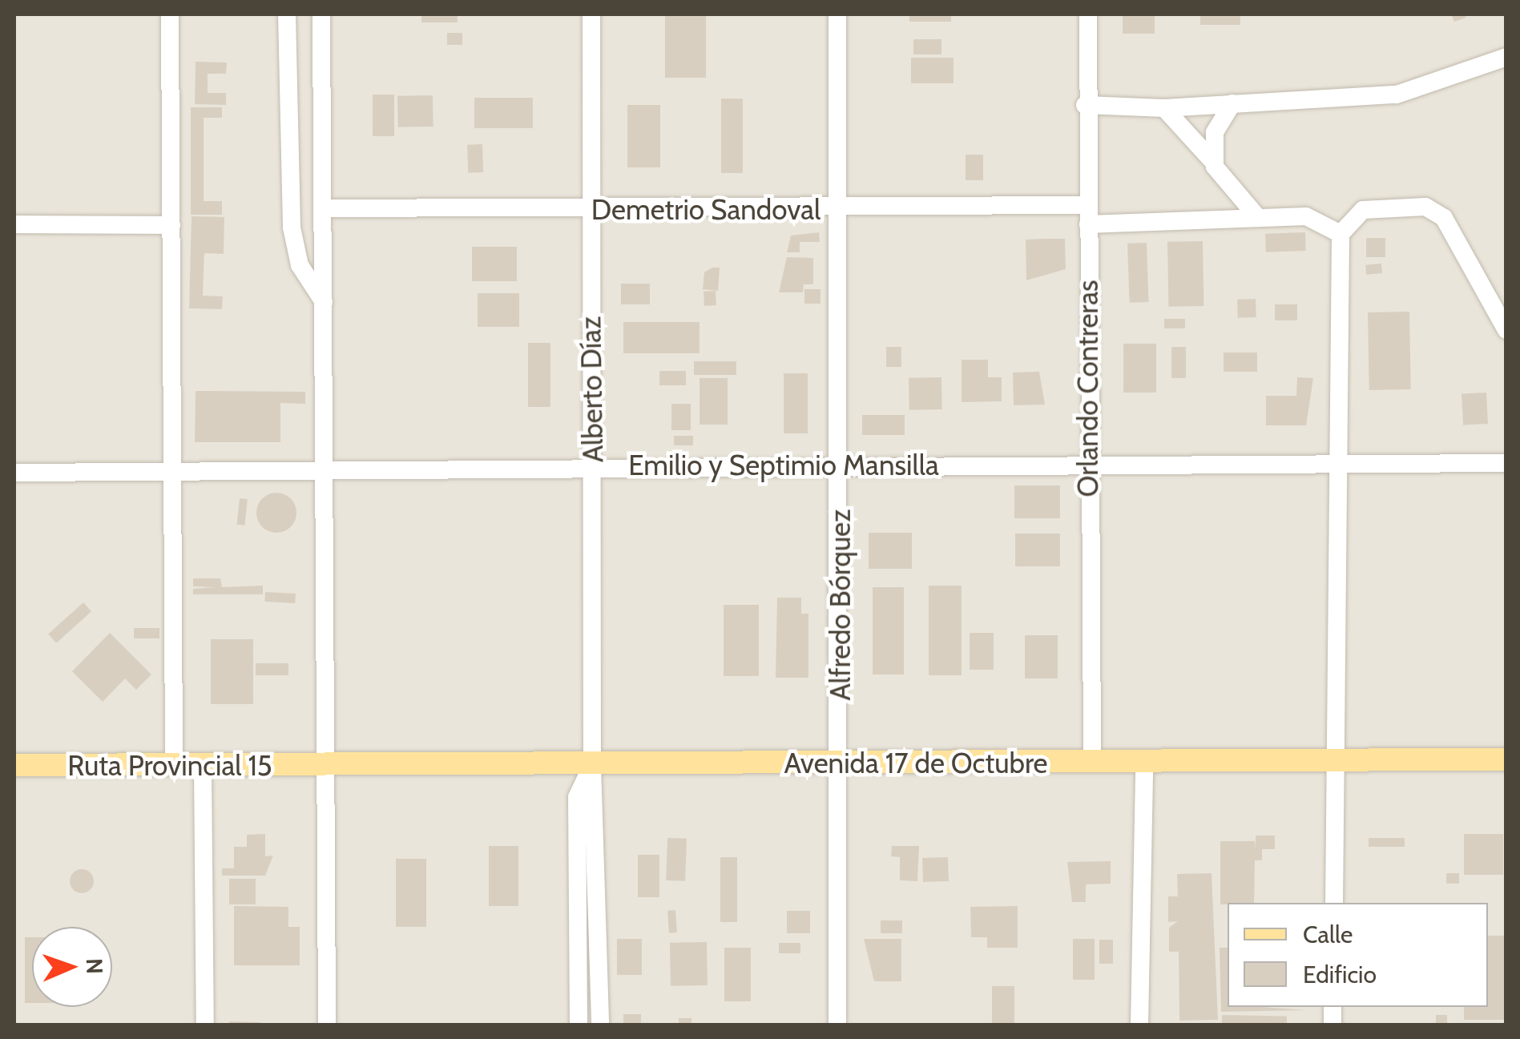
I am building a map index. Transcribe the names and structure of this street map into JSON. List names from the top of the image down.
{
  "streets": {
    "main road": ["Avenida 17 de Octubre", "Ruta Provincial 15"],
    "street": [
      "Demetrio Sandoval",
      "Orlando Contreras",
      "Alberto Díaz",
      "Emilio y Septimio Mansilla",
      "Alfredo Bórquez"
    ]
  },
  "crossings": [
    ["Demetrio Sandoval", "Orlando Contreras"],
    ["Demetrio Sandoval", "Alberto Díaz"],
    ["Demetrio Sandoval", "Alfredo Bórquez"],
    ["Orlando Contreras", "Emilio y Septimio Mansilla"],
    ["Orlando Contreras", "Avenida 17 de Octubre"],
    ["Alberto Díaz", "Emilio y Septimio Mansilla"],
    ["Alberto Díaz", "Avenida 17 de Octubre"],
    ["Emilio y Septimio Mansilla", "Alfredo Bórquez"],
    ["Alfredo Bórquez", "Avenida 17 de Octubre"],
    ["Avenida 17 de Octubre", "Ruta Provincial 15"]
  ],
  "legend": ["Calle", "Edificio"],
  "north": "right"
}
